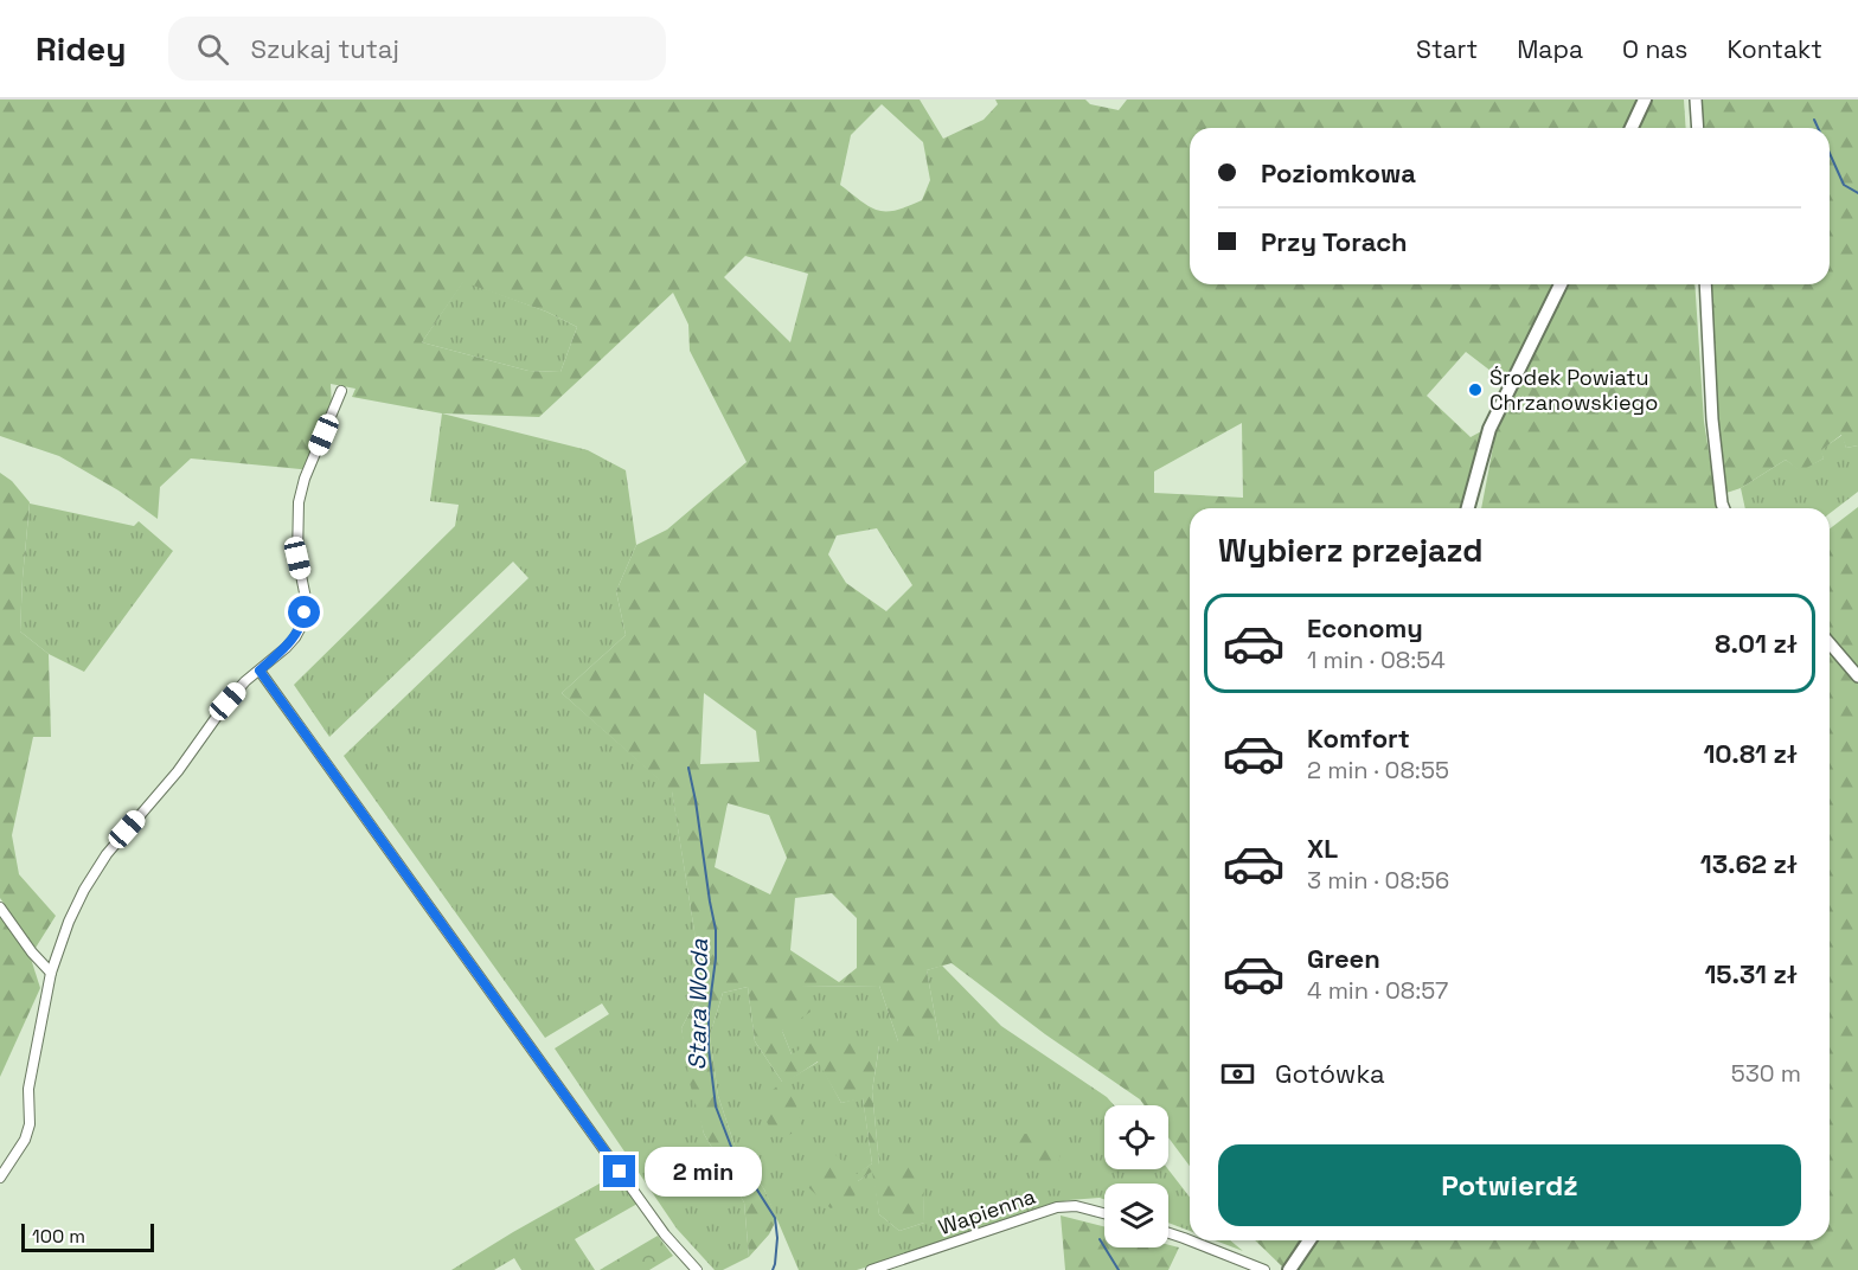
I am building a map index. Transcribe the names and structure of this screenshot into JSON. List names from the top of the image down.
{
  "streets": {
    "street": ["Wapienna"]
  },
  "water": ["Stara Woda"],
  "places": ["Środek Powiatu Chrzanowskiego"],
  "scale_bar": "100 m",
  "page": {
    "header": "Ridey",
    "search": "Szukaj tutaj",
    "nav": [
      "Start",
      "Mapa",
      "O nas",
      "Kontakt"
    ],
    "banner": ["Poziomkowa", "Przy Torach"],
    "heading": "Wybierz przejazd",
    "list": [
      {
        "name": "Economy",
        "note": "1 min · 08:54",
        "value": "8.01 zł"
      },
      {
        "name": "Komfort",
        "note": "2 min · 08:55",
        "value": "10.81 zł"
      },
      {
        "name": "XL",
        "note": "3 min · 08:56",
        "value": "13.62 zł"
      },
      {
        "name": "Green",
        "note": "4 min · 08:57",
        "value": "15.31 zł"
      }
    ],
    "pay": ["Gotówka", "530 m"],
    "buttons": "Potwierdź",
    "bubble": "2 min",
    "scale": "100 m"
  }
}
